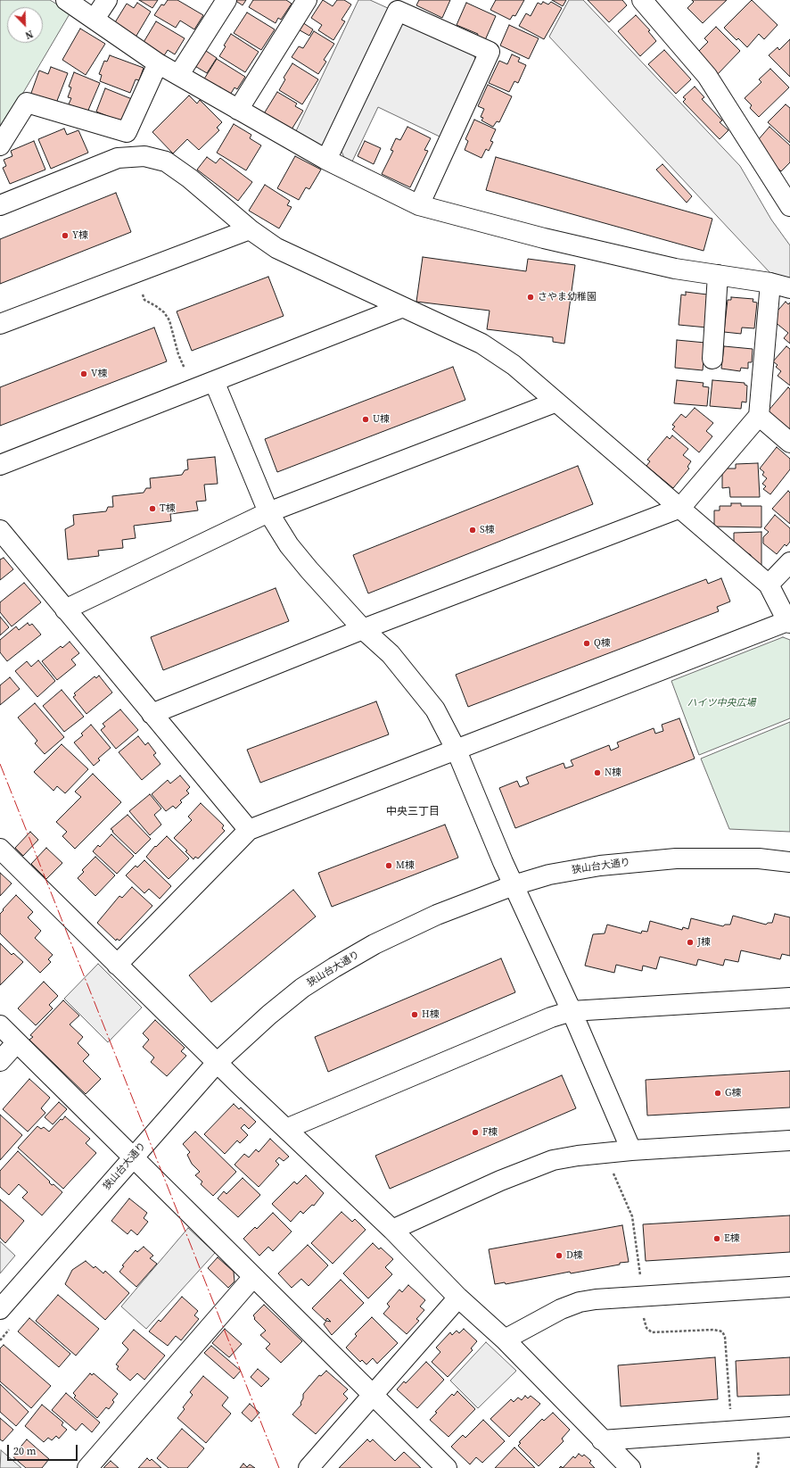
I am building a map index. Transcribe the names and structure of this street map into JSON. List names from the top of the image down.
{
  "streets": {
    "street": ["狭山台大通り"]
  },
  "districts": ["中央三丁目"],
  "parks": ["ハイツ中央広場"],
  "places": [
    "Y棟",
    "さやま幼稚園",
    "V棟",
    "U棟",
    "T棟",
    "S棟",
    "Q棟",
    "N棟",
    "M棟",
    "J棟",
    "H棟",
    "G棟",
    "F棟",
    "E棟",
    "D棟"
  ],
  "scale_bar": "20 m",
  "north": "bottom right"
}
